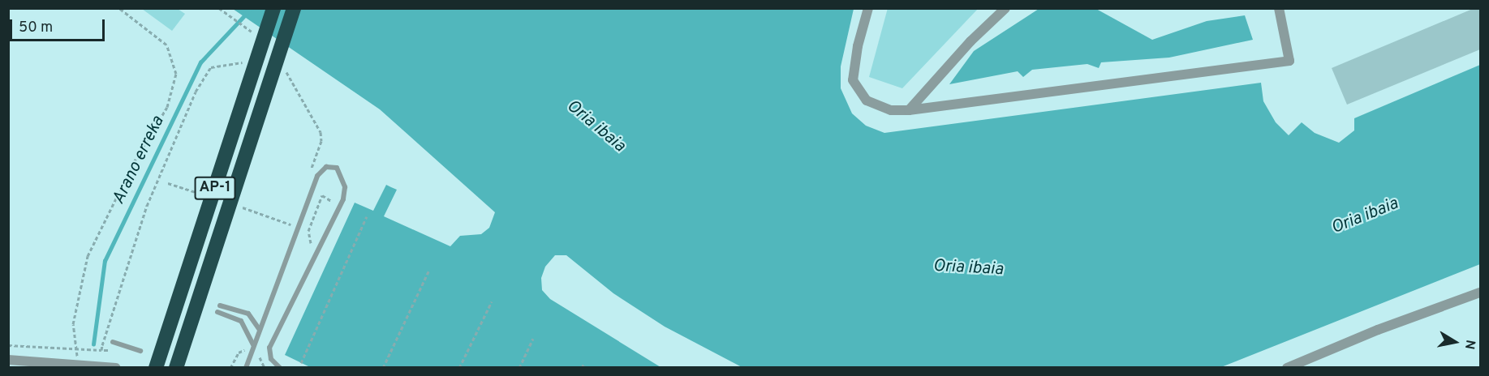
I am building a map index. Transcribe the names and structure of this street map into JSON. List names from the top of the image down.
{
  "streets": {
    "highway": ["AP-1"]
  },
  "water": ["Oria ibaia", "Arano erreka"],
  "scale_bar": "50 m",
  "north": "right"
}
